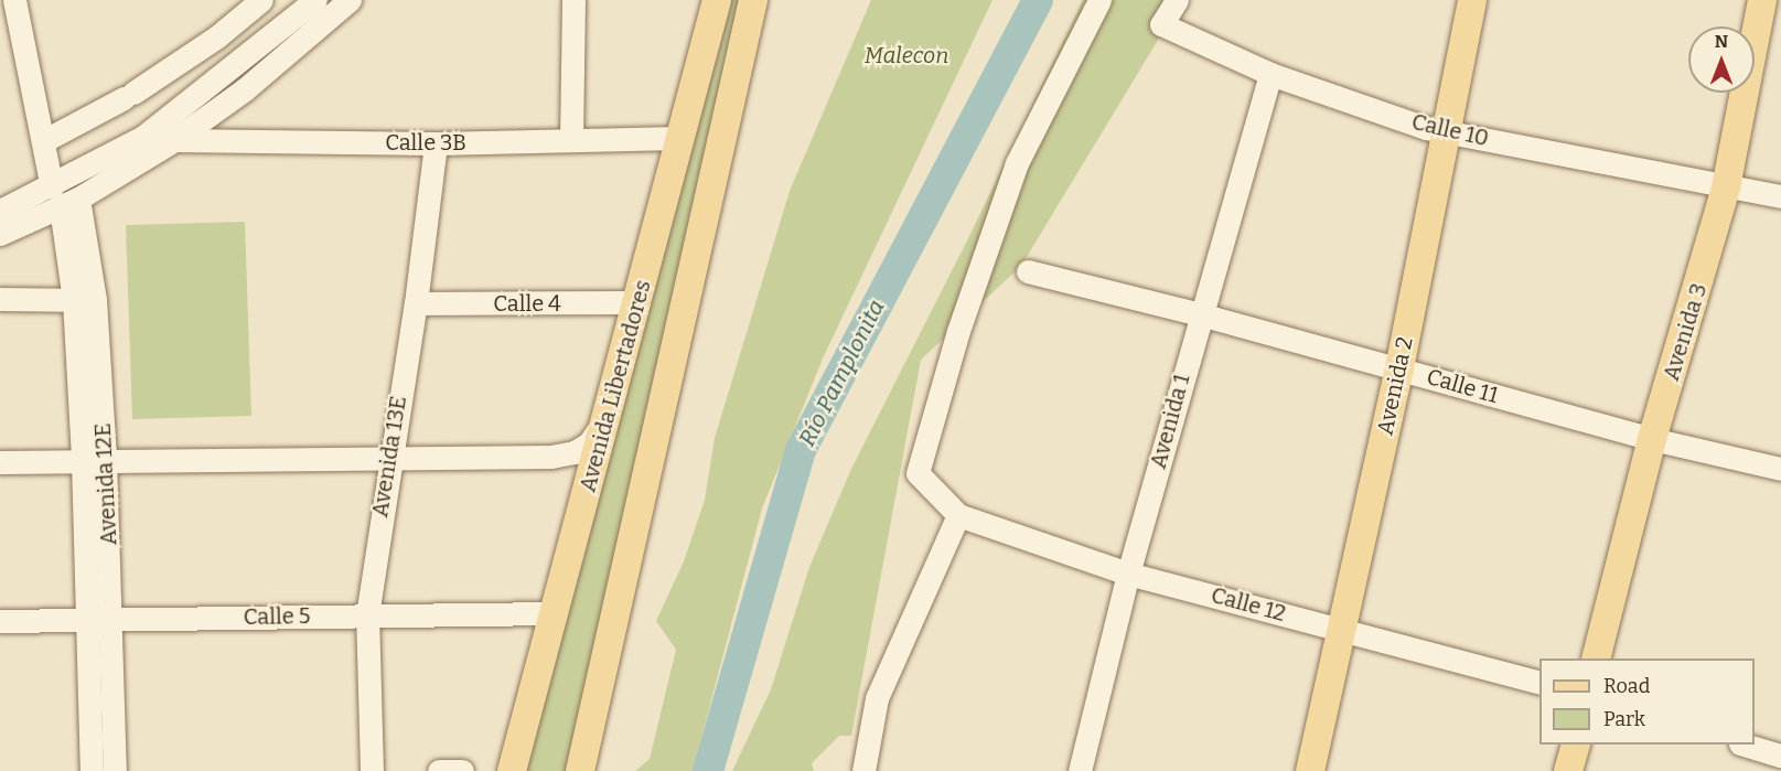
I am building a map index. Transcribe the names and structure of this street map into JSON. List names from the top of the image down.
{
  "streets": {
    "main road": ["Avenida 3", "Avenida Libertadores", "Avenida 2"],
    "street": [
      "Calle 10",
      "Calle 3B",
      "Calle 4",
      "Calle 11",
      "Avenida 1",
      "Avenida 13E",
      "Avenida 12E",
      "Calle 12",
      "Calle 5"
    ]
  },
  "crossings": [
    ["Calle 10", "Avenida 3"],
    ["Calle 10", "Avenida 2"],
    ["Calle 10", "Avenida 1"],
    ["Calle 3B", "Avenida Libertadores"],
    ["Calle 3B", "Avenida 13E"],
    ["Calle 4", "Avenida Libertadores"],
    ["Calle 4", "Avenida 13E"],
    ["Avenida 3", "Calle 11"],
    ["Avenida Libertadores", "Calle 5"],
    ["Avenida 2", "Calle 11"],
    ["Avenida 2", "Calle 12"],
    ["Calle 11", "Avenida 1"],
    ["Avenida 1", "Calle 12"],
    ["Avenida 13E", "Calle 5"],
    ["Avenida 12E", "Calle 5"]
  ],
  "water": ["Río Pamplonita"],
  "parks": ["Malecon"],
  "legend": ["Road", "Park"],
  "north": "top"
}
